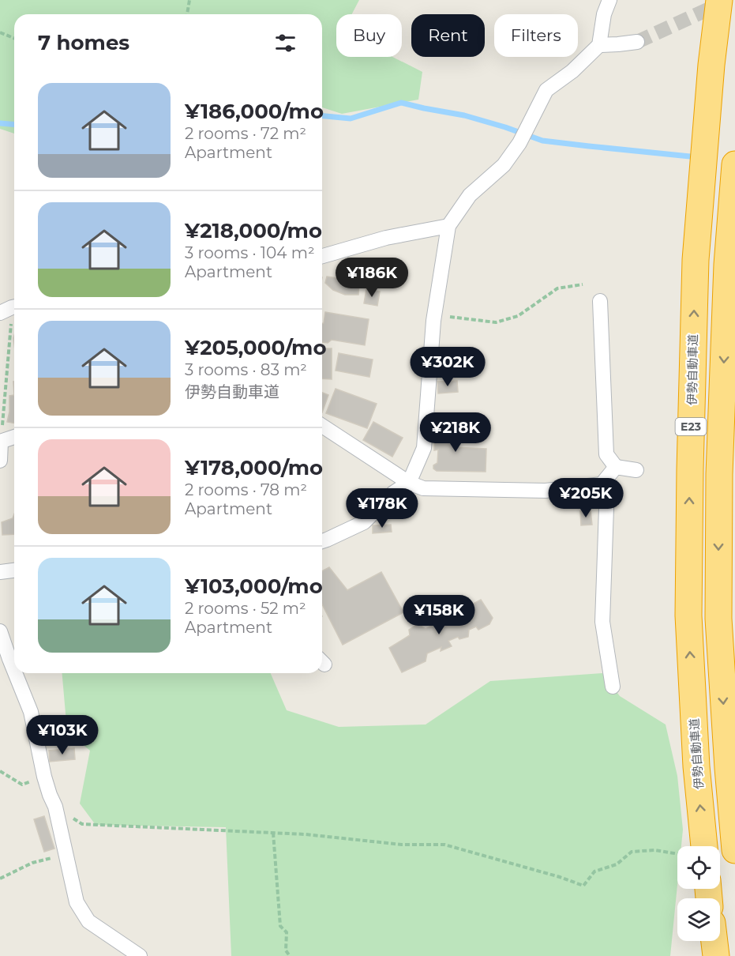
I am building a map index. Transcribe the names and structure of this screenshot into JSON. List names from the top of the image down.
{
  "streets": {
    "highway": ["伊勢自動車道", "E23"]
  },
  "page": {
    "chip": ["Buy", "Rent", "Filters"],
    "heading": "7 homes",
    "list": [
      {
        "name": "¥186,000/mo",
        "note": "2 rooms · 72 m² · Apartment"
      },
      {
        "name": "¥218,000/mo",
        "note": "3 rooms · 104 m² · Apartment"
      },
      {
        "name": "¥205,000/mo",
        "note": "3 rooms · 83 m² · 伊勢自動車道"
      },
      {
        "name": "¥178,000/mo",
        "note": "2 rooms · 78 m² · Apartment"
      },
      {
        "name": "¥103,000/mo",
        "note": "2 rooms · 52 m² · Apartment"
      }
    ],
    "price": [
      "¥186K",
      "¥302K",
      "¥218K",
      "¥205K",
      "¥178K",
      "¥158K",
      "¥103K"
    ]
  }
}
